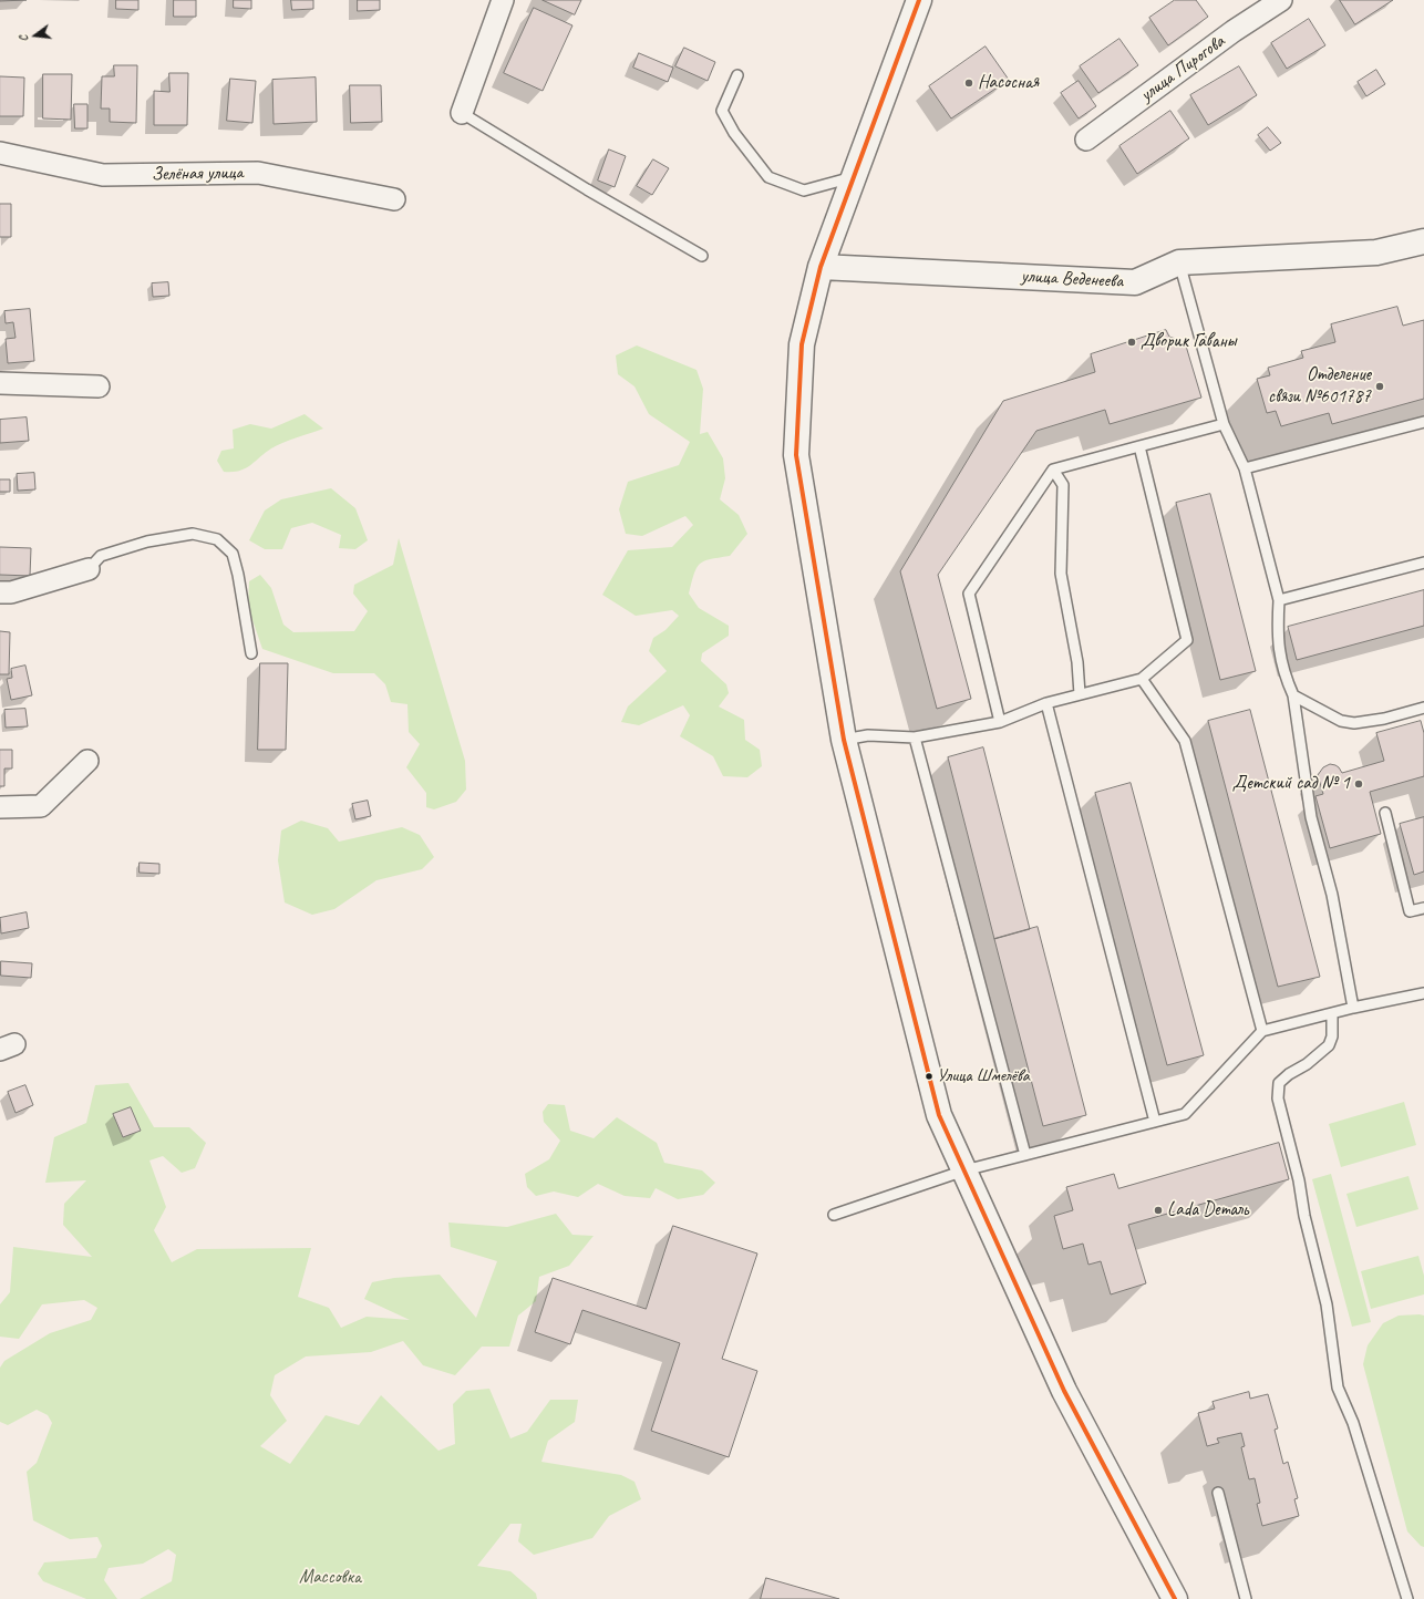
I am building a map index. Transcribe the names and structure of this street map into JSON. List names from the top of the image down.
{
  "streets": {
    "main road": ["улица Веденеева"],
    "street": ["улица Пирогова", "Зелёная улица"]
  },
  "parks": ["Массовка"],
  "places": [
    "Насосная",
    "Дворик Гаваны",
    "Отделение связи №601787",
    "Детский сад № 1",
    "Улица Шмелёва",
    "Lada Dеталь"
  ],
  "north": "left"
}
